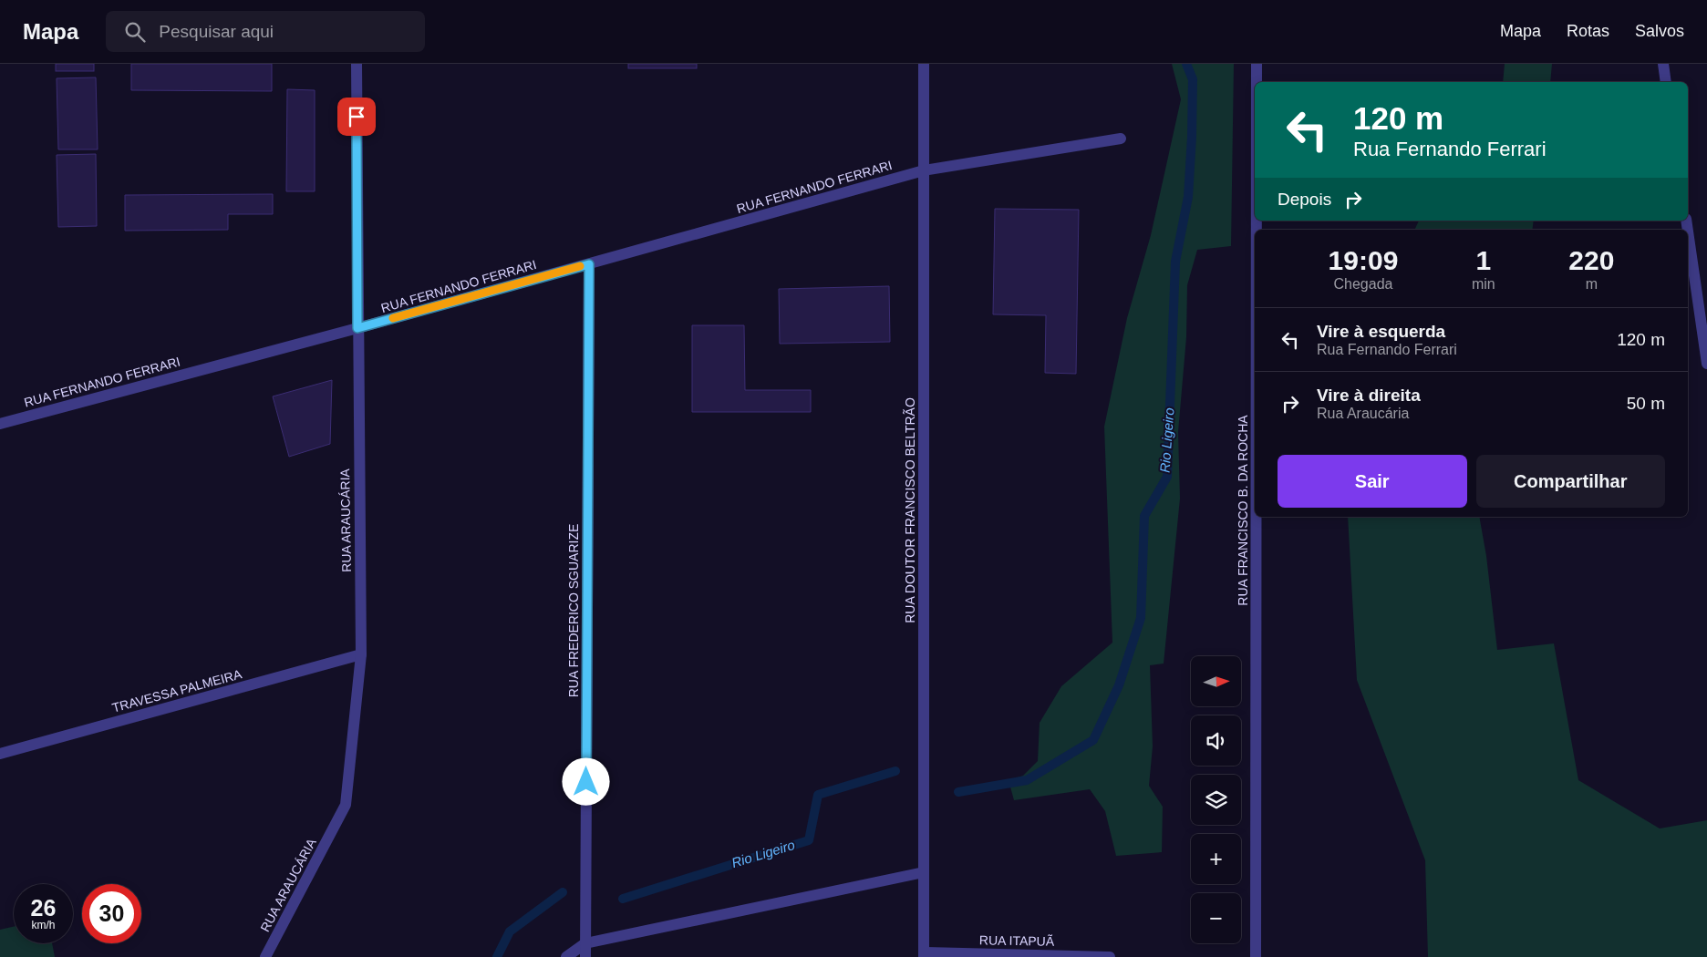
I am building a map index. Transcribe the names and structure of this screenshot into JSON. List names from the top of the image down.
{
  "streets": {
    "street": [
      "RUA FERNANDO FERRARI",
      "RUA DOUTOR FRANCISCO BELTRÃO",
      "RUA FRANCISCO B. DA ROCHA",
      "RUA ARAUCÁRIA",
      "RUA FREDERICO SGUARIZE",
      "TRAVESSA PALMEIRA",
      "RUA ITAPUÃ"
    ]
  },
  "crossings": [
    ["RUA FERNANDO FERRARI", "RUA DOUTOR FRANCISCO BELTRÃO"],
    ["RUA FERNANDO FERRARI", "RUA ARAUCÁRIA"],
    ["RUA FERNANDO FERRARI", "RUA FREDERICO SGUARIZE"],
    ["RUA DOUTOR FRANCISCO BELTRÃO", "RUA ITAPUÃ"],
    ["RUA ARAUCÁRIA", "TRAVESSA PALMEIRA"]
  ],
  "water": ["Rio Ligeiro"],
  "north": "right",
  "page": {
    "header": "Mapa",
    "search": "Pesquisar aqui",
    "nav": ["Mapa", "Rotas", "Salvos"],
    "turn": ["120 m", "Rua Fernando Ferrari"],
    "then": "Depois",
    "eta": [
      "19:09",
      "Chegada",
      "1",
      "min",
      "220",
      "m"
    ],
    "list": [
      {
        "name": "Vire à esquerda",
        "note": "Rua Fernando Ferrari",
        "value": "120 m"
      },
      {
        "name": "Vire à direita",
        "note": "Rua Araucária",
        "value": "50 m"
      }
    ],
    "buttons": ["Sair", "Compartilhar"],
    "map_buttons": ["+", "−"],
    "speed": "26 km/h",
    "limit": "30"
  }
}
